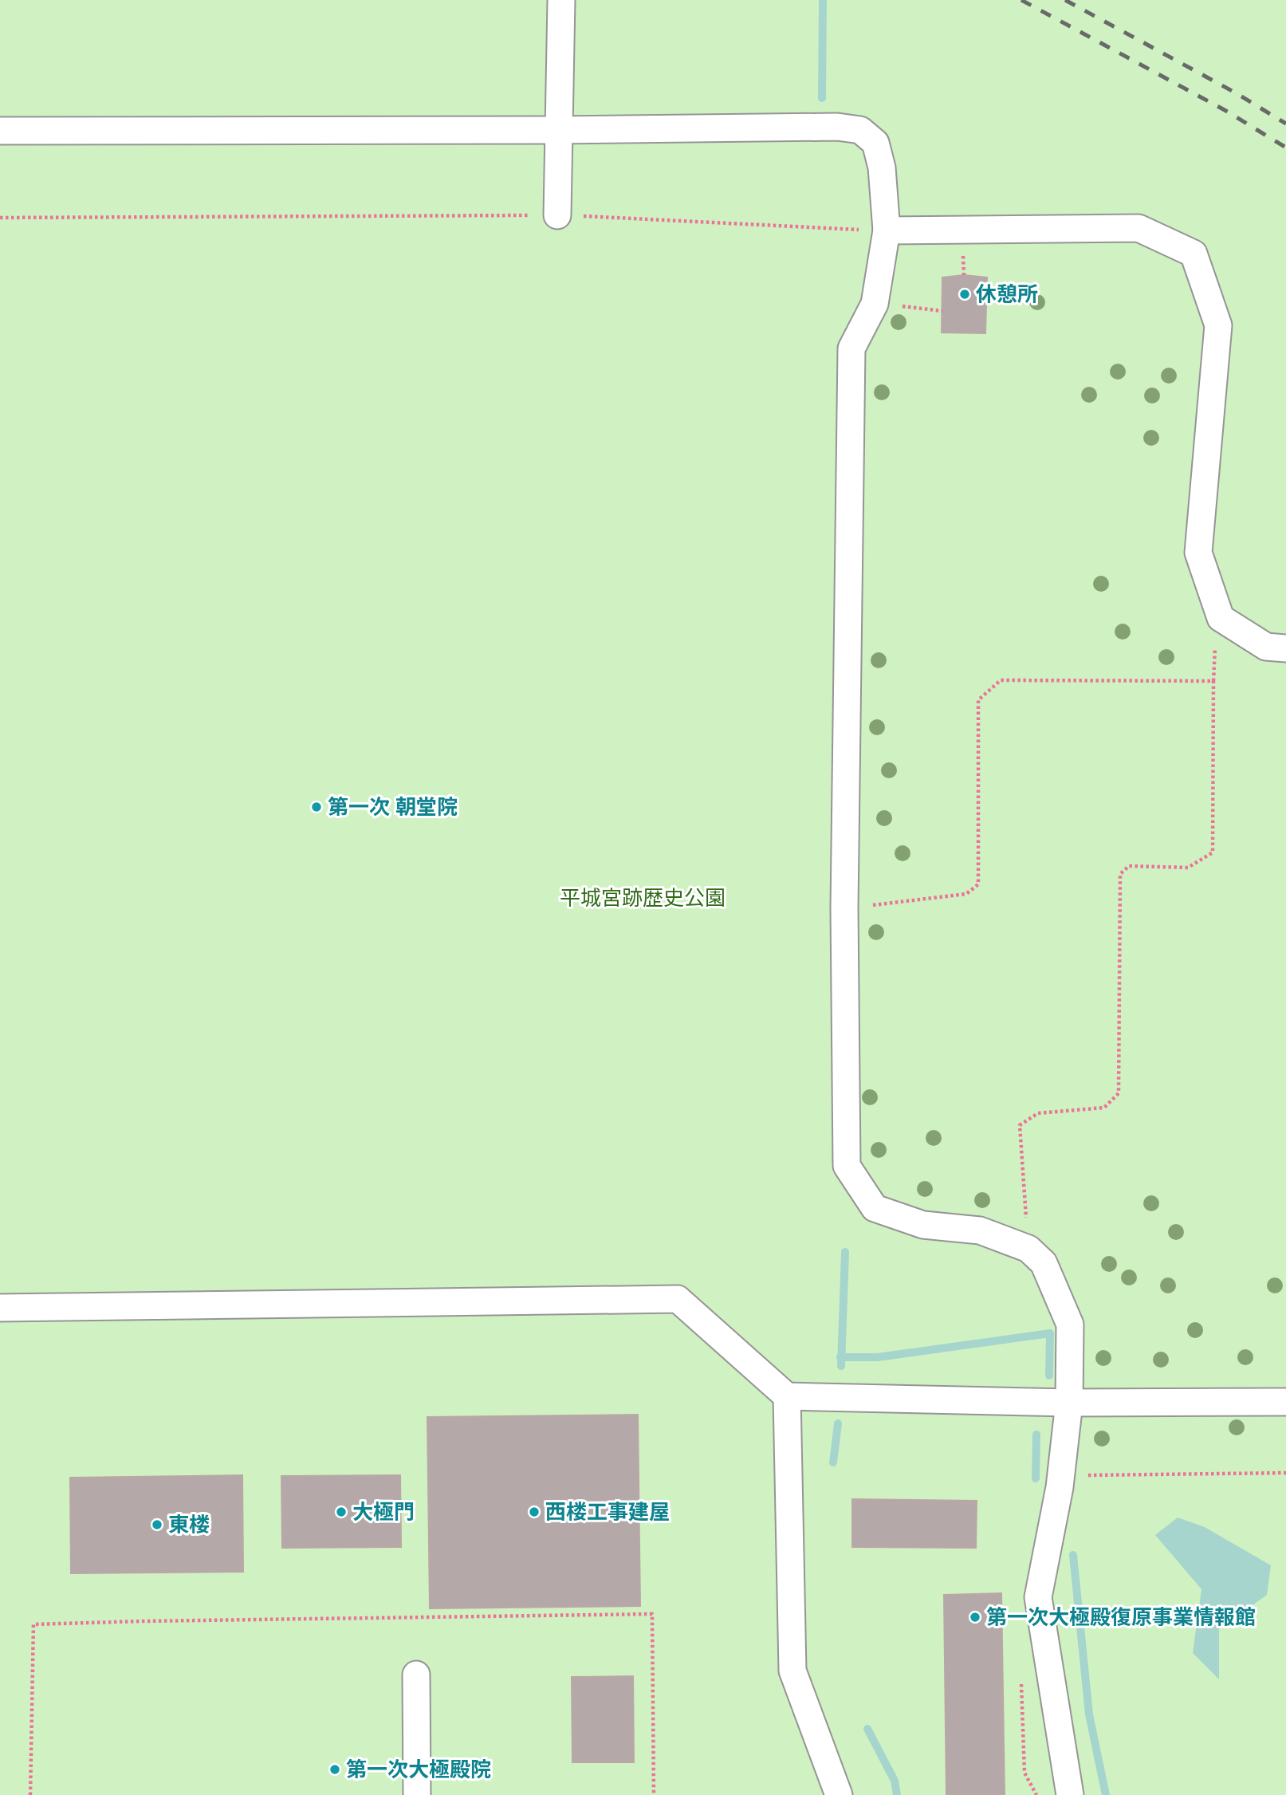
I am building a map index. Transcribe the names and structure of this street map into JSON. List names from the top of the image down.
{
  "parks": ["平城宮跡歴史公園"],
  "places": [
    "休憩所",
    "第一次 朝堂院",
    "大極門",
    "西楼工事建屋",
    "東楼",
    "第一次大極殿復原事業情報館",
    "第一次大極殿院"
  ]
}
